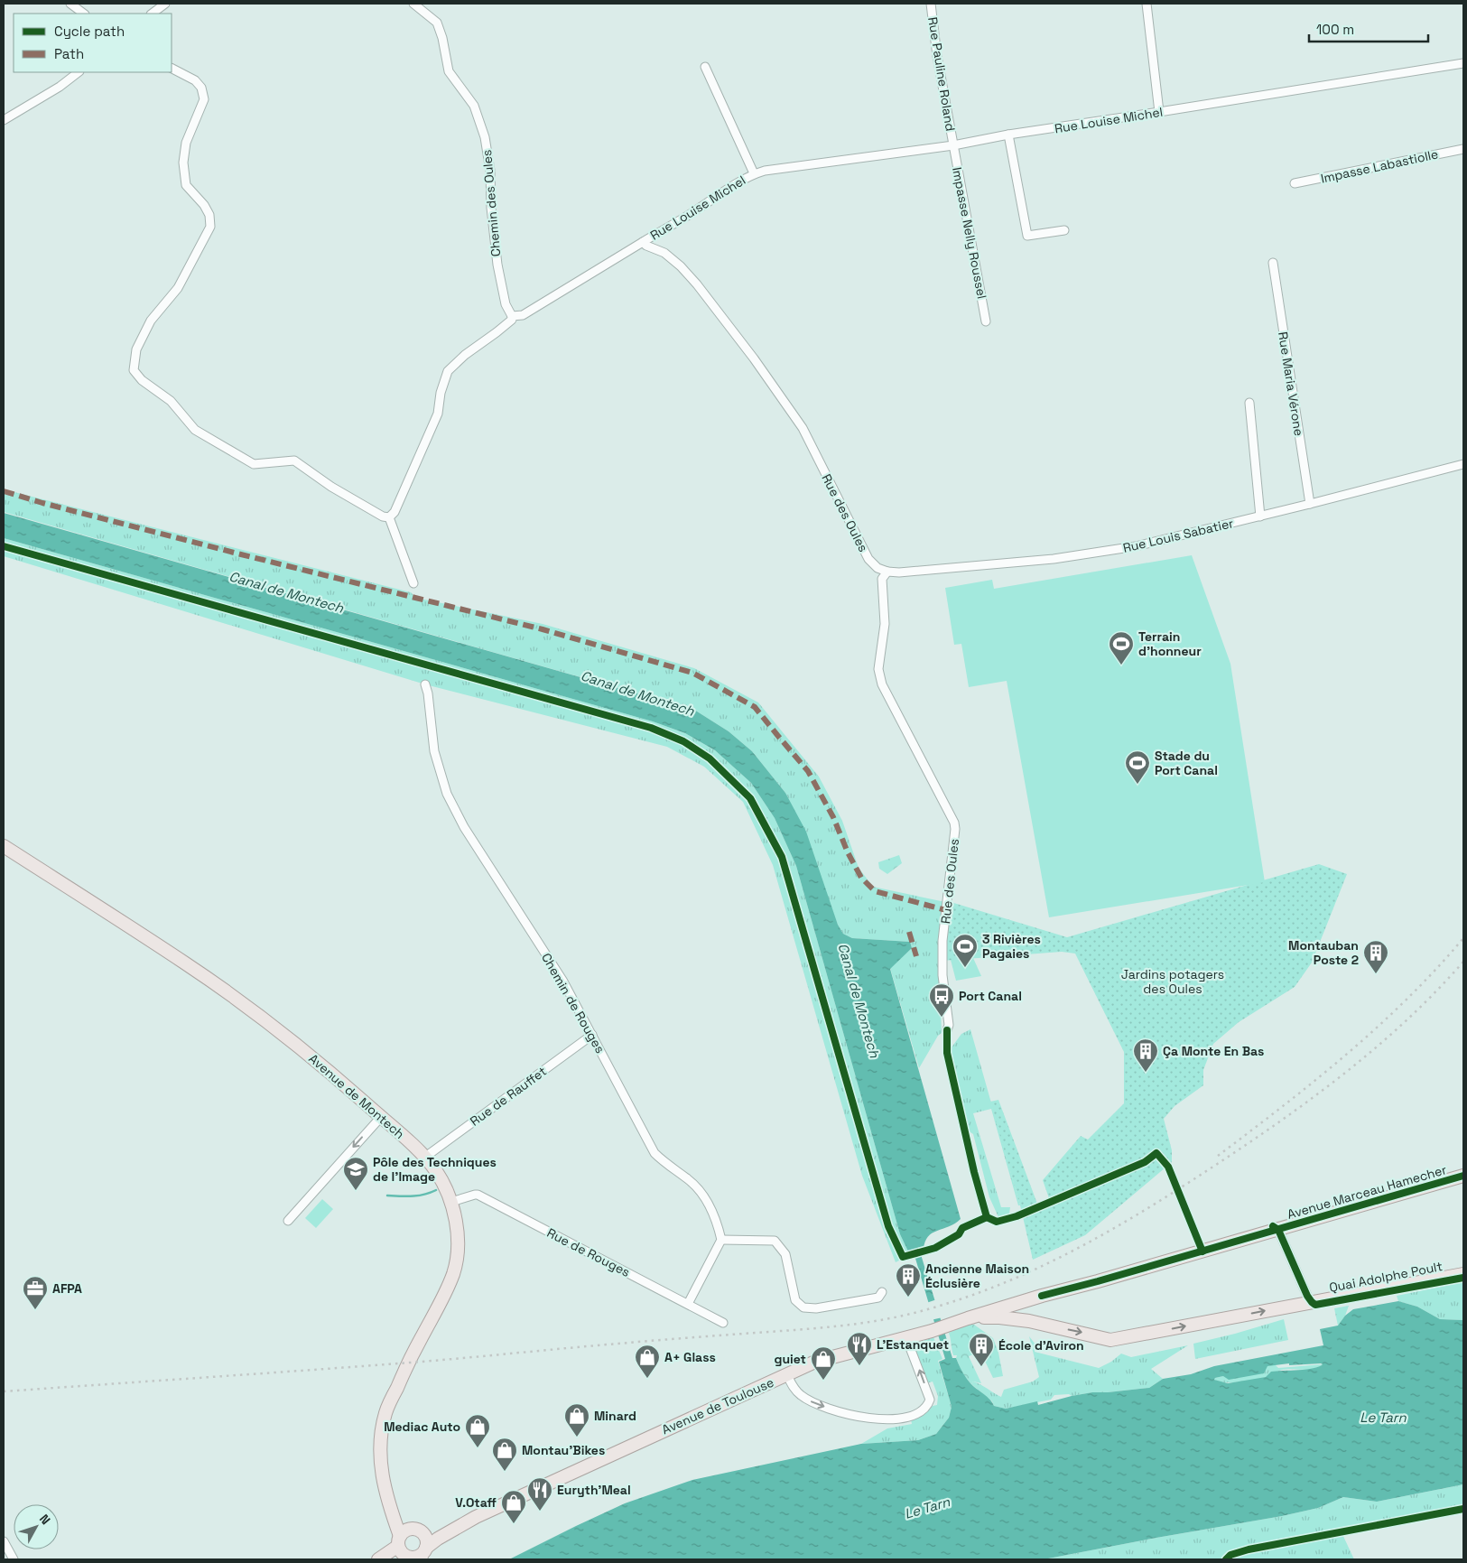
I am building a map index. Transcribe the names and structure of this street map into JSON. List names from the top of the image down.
{
  "streets": {
    "main road": [
      "Avenue de Montech",
      "Avenue Marceau Hamecher",
      "Quai Adolphe Poult",
      "Avenue de Toulouse"
    ],
    "street": [
      "Rue Pauline Roland",
      "Rue Louise Michel",
      "Impasse Labastiolle",
      "Chemin des Oules",
      "Impasse Nelly Roussel",
      "Rue Maria Vérone",
      "Rue des Oules",
      "Rue Louis Sabatier",
      "Chemin de Rouges",
      "Rue de Rauffet",
      "Rue de Rouges"
    ]
  },
  "crossings": [
    ["Rue Pauline Roland", "Rue Louise Michel"],
    ["Rue Pauline Roland", "Impasse Nelly Roussel"],
    ["Rue Louise Michel", "Impasse Nelly Roussel"],
    ["Rue Louise Michel", "Rue des Oules"],
    ["Rue Maria Vérone", "Rue Louis Sabatier"],
    ["Rue des Oules", "Rue Louis Sabatier"],
    ["Chemin de Rouges", "Rue de Rauffet"],
    ["Avenue de Montech", "Rue de Rauffet"],
    ["Avenue de Montech", "Rue de Rouges"],
    ["Avenue de Montech", "Avenue de Toulouse"],
    ["Avenue Marceau Hamecher", "Quai Adolphe Poult"],
    ["Avenue Marceau Hamecher", "Avenue de Toulouse"],
    ["Quai Adolphe Poult", "Avenue de Toulouse"]
  ],
  "one_way": ["Quai Adolphe Poult"],
  "water": ["Canal de Montech", "Le Tarn"],
  "parks": ["Jardins potagers des Oules"],
  "places": {
    "sports": ["Terrain d'honneur", "Stade du Port Canal", "3 Rivières Pagaies"],
    "building": [
      "Montauban Poste 2",
      "Ça Monte En Bas",
      "Ancienne Maison Éclusière",
      "École d'Aviron"
    ],
    "bus stop": ["Port Canal"],
    "school or university": ["Pôle des Techniques de l'Image"],
    "office": ["AFPA"],
    "restaurant": ["L'Estanquet", "Euryth'Meal"],
    "shop": [
      "A+ Glass",
      "guiet",
      "Minard",
      "Mediac Auto",
      "Montau'Bikes",
      "V.Otaff"
    ]
  },
  "legend": ["Cycle path", "Path"],
  "scale_bar": "100 m",
  "north": "top right"
}
